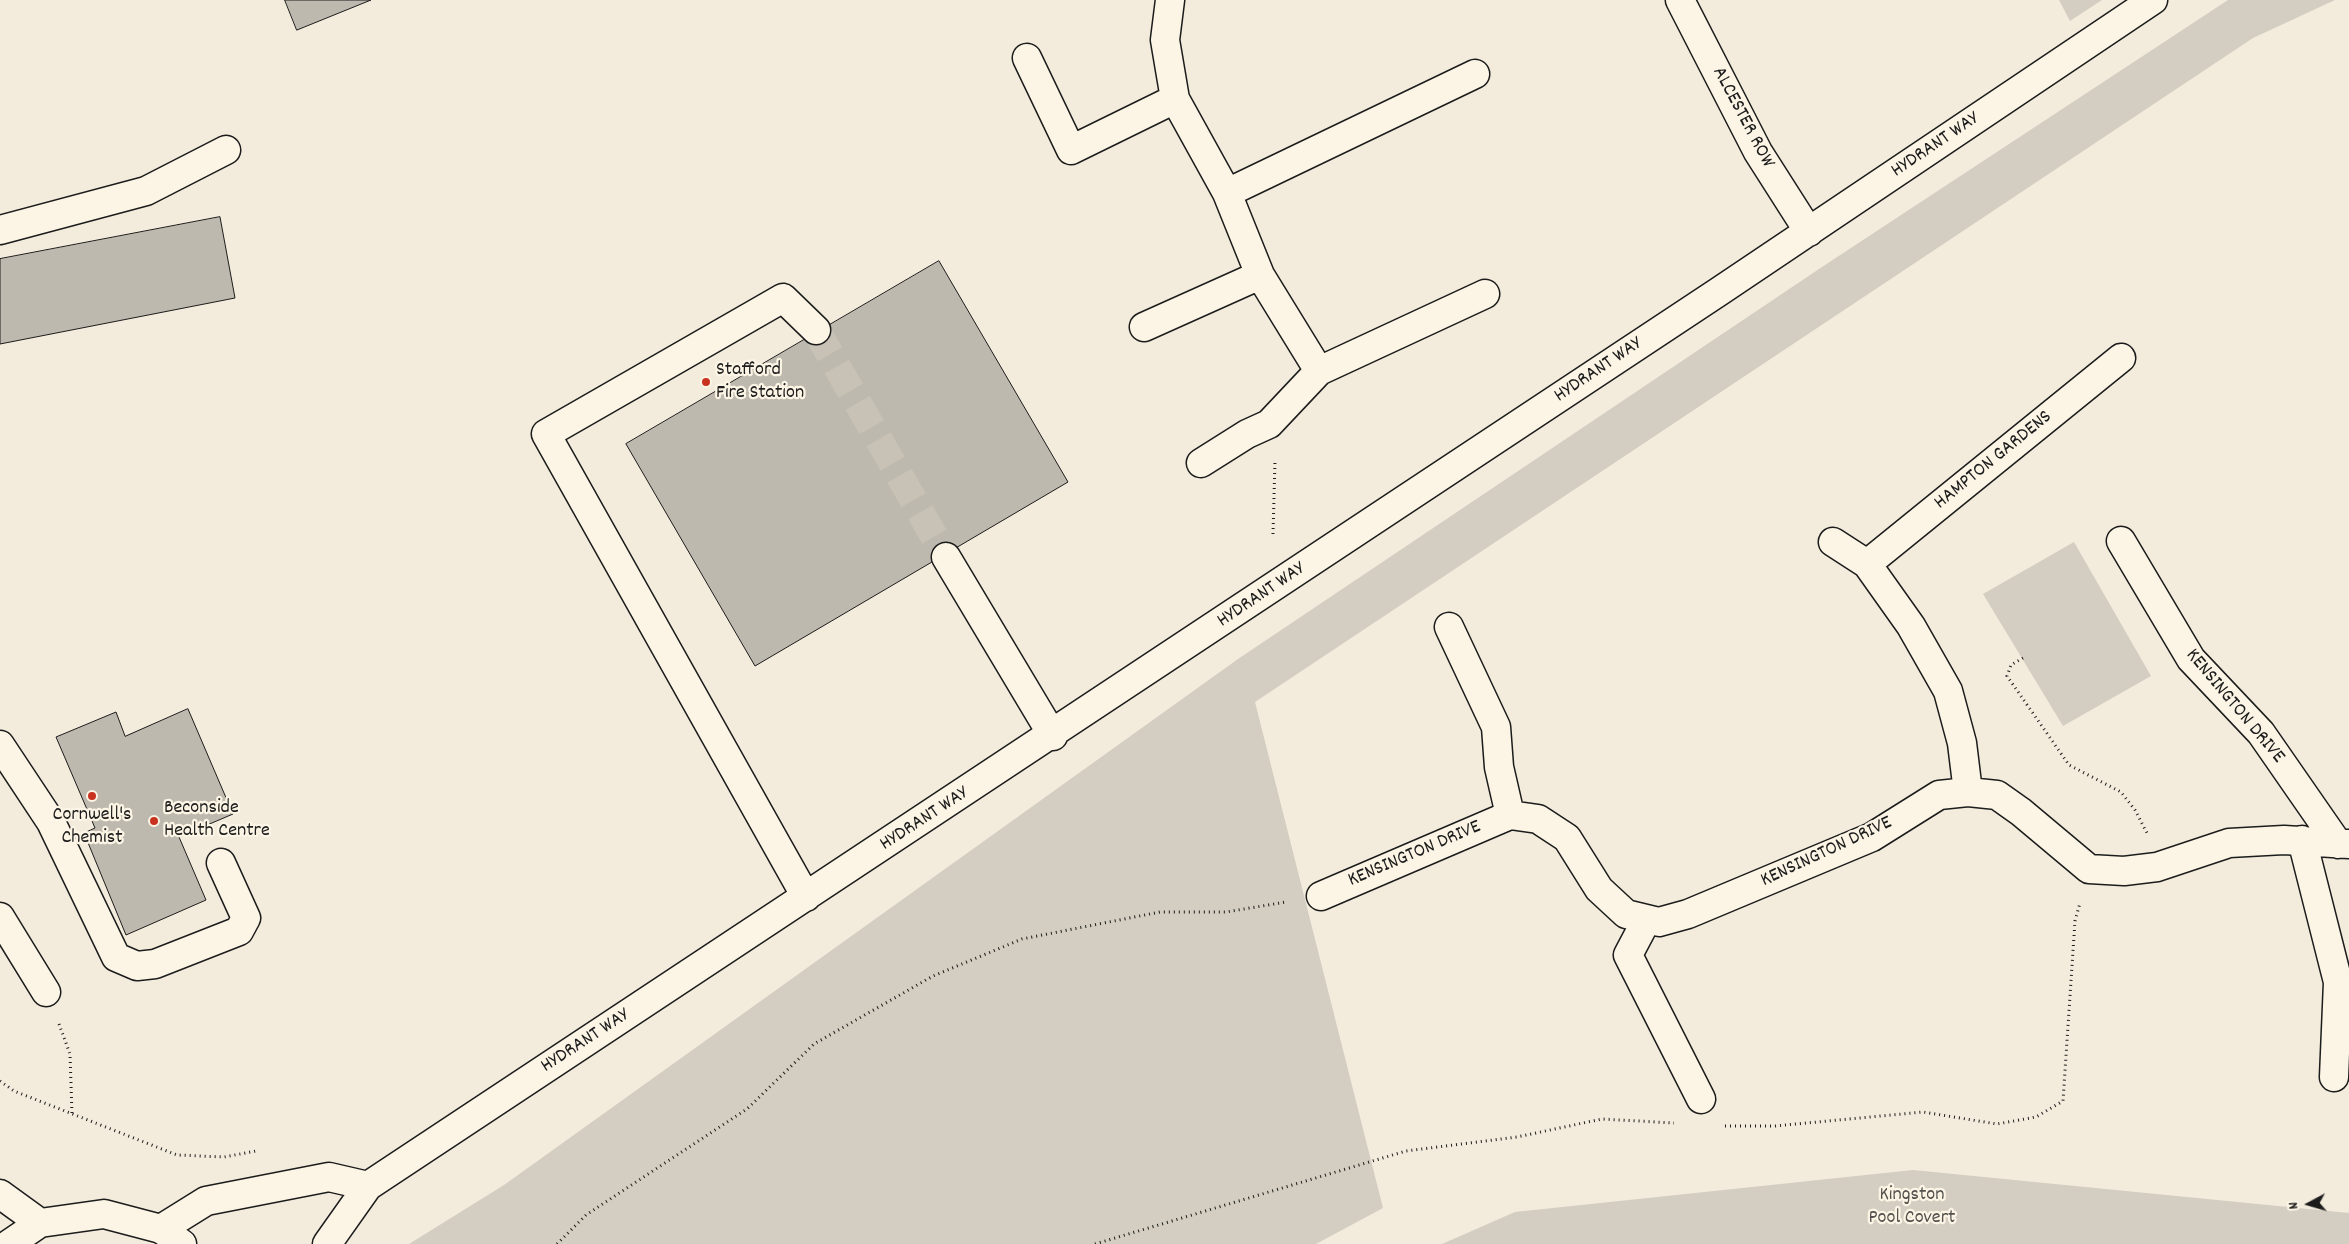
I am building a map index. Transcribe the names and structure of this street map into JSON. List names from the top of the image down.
{
  "streets": {
    "main road": [
      "ALCESTER ROW",
      "HYDRANT WAY",
      "HAMPTON GARDENS",
      "KENSINGTON DRIVE"
    ]
  },
  "crossings": [
    ["ALCESTER ROW", "HYDRANT WAY"]
  ],
  "parks": ["Kingston Pool Covert"],
  "places": ["Stafford Fire Station", "Cornwell's Chemist", "Beconside Health Centre"],
  "north": "left"
}
